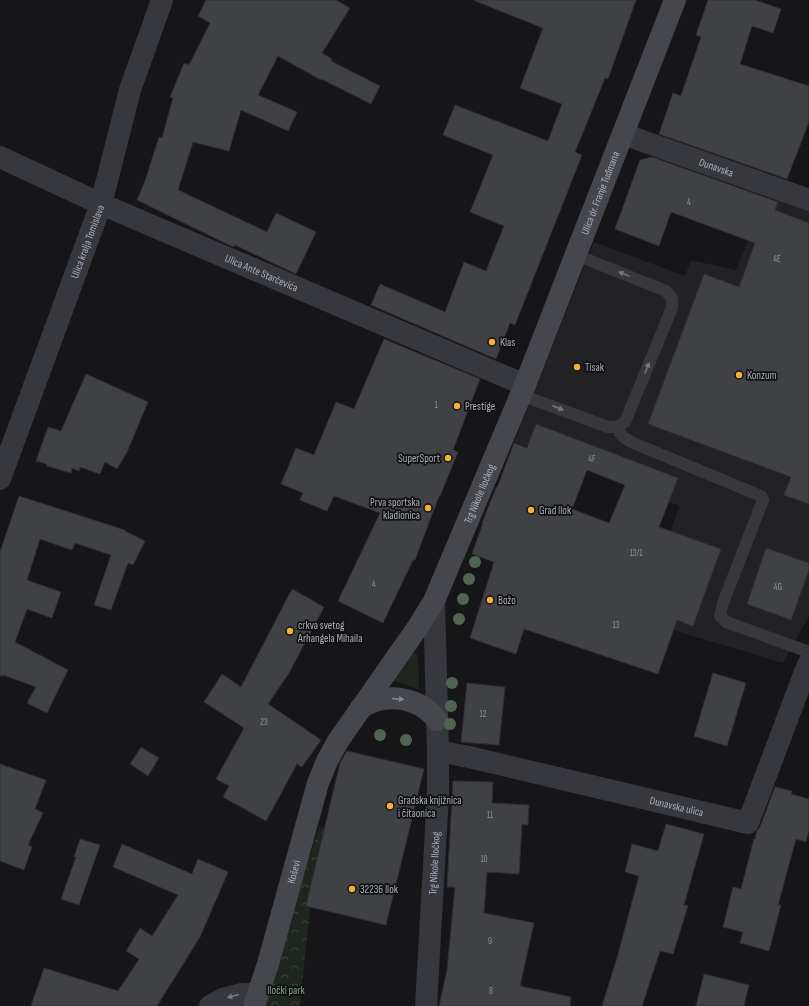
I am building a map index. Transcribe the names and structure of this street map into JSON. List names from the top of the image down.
{
  "streets": {
    "main road": ["Ulica dr. Franje Tuđmana", "Trg Nikole Iločkog", "Koševi"],
    "street": [
      "Dunavska",
      "Ulica kralja Tomislava",
      "Ulica Ante Starčevića",
      "Dunavska ulica"
    ]
  },
  "crossings": [
    ["Dunavska", "Ulica dr. Franje Tuđmana"],
    ["Ulica dr. Franje Tuđmana", "Ulica Ante Starčevića"],
    ["Ulica dr. Franje Tuđmana", "Trg Nikole Iločkog"],
    ["Ulica kralja Tomislava", "Ulica Ante Starčevića"],
    ["Ulica Ante Starčevića", "Trg Nikole Iločkog"],
    ["Trg Nikole Iločkog", "Dunavska ulica"],
    ["Trg Nikole Iločkog", "Koševi"]
  ],
  "parks": ["Iločki park"],
  "places": [
    "Klas",
    "Tisak",
    "Konzum",
    "Prestige",
    "SuperSport",
    "Prva sportska kladionica",
    "Grad Ilok",
    "Božo",
    "crkva svetog Arhangela Mihaila",
    "Gradska knjižnica i čitaonica",
    "32236 Ilok"
  ],
  "house_numbers": [
    "4",
    "4E",
    "1",
    "4F",
    "13/1",
    "4",
    "4G",
    "13",
    "12",
    "23",
    "11",
    "10",
    "9",
    "8"
  ]
}
